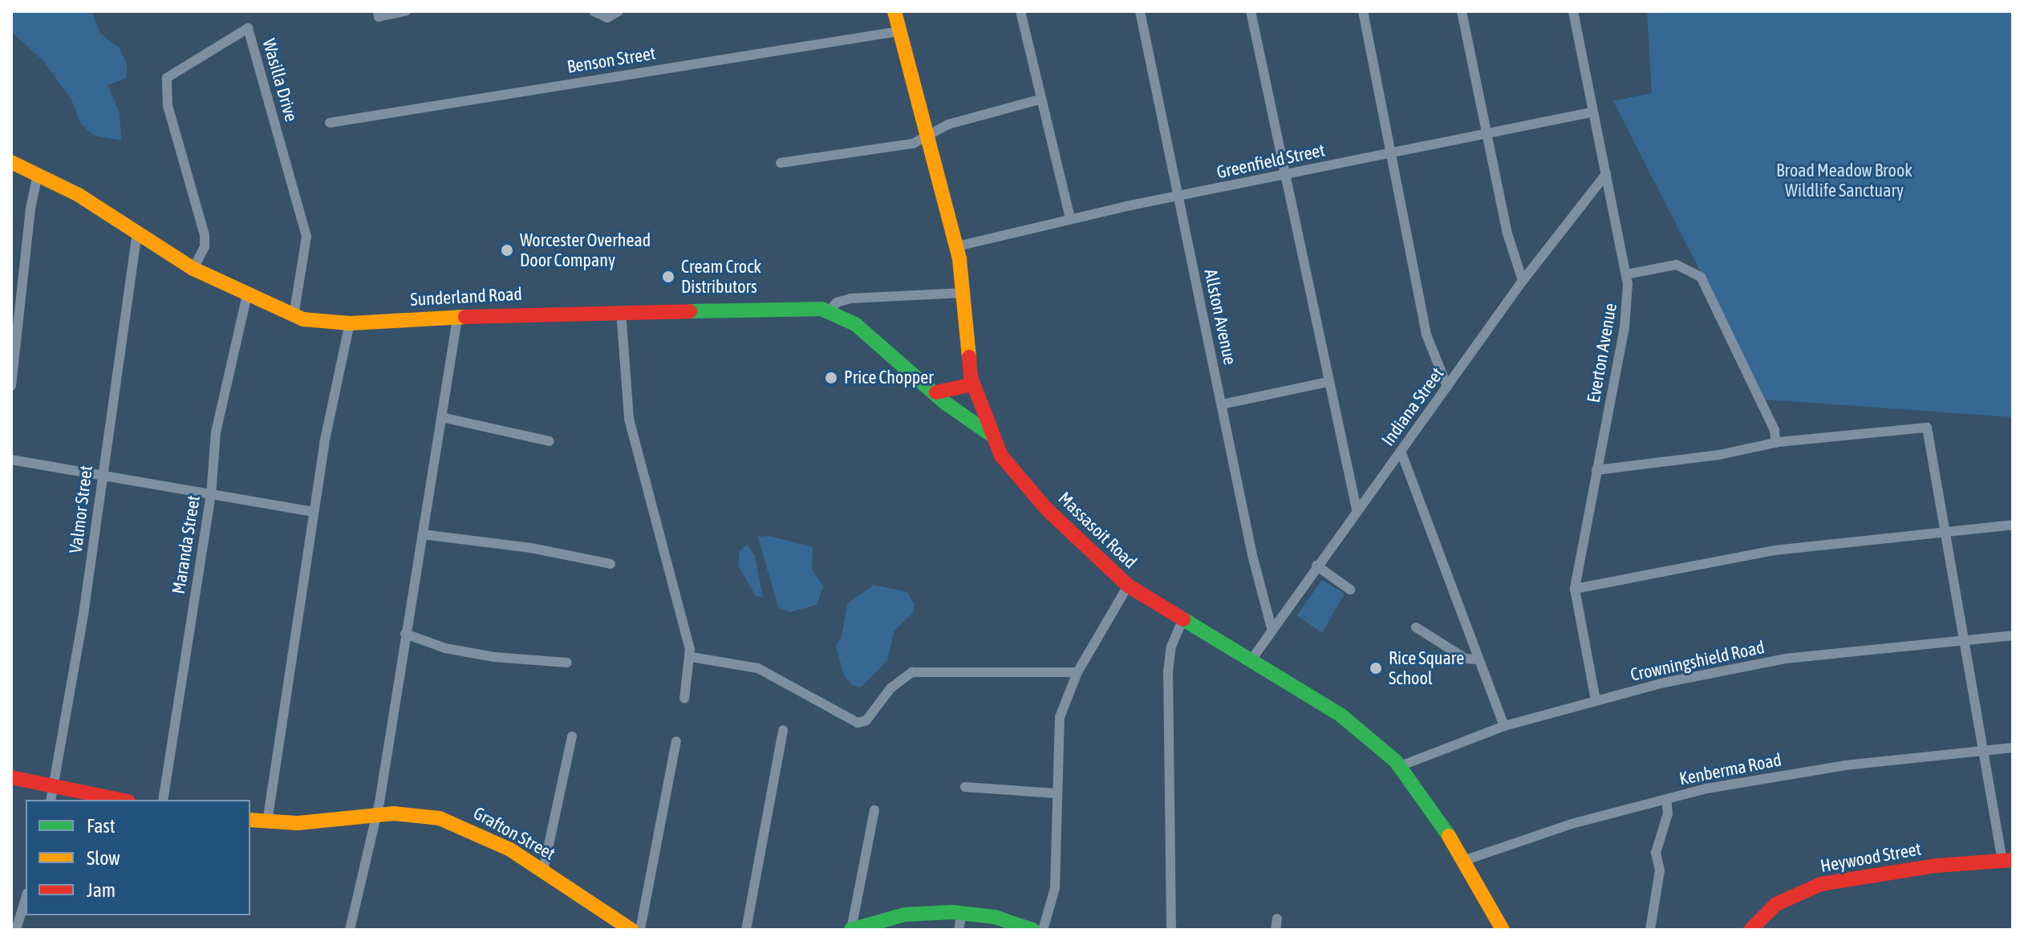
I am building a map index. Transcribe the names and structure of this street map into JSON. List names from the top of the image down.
{
  "streets": {
    "main road": [
      "Sunderland Road",
      "Massasoit Road",
      "Grafton Street",
      "Heywood Street"
    ],
    "street": [
      "Benson Street",
      "Wasilla Drive",
      "Greenfield Street",
      "Allston Avenue",
      "Everton Avenue",
      "Indiana Street",
      "Valmor Street",
      "Maranda Street",
      "Crowningshield Road",
      "Kenberma Road"
    ]
  },
  "crossings": [
    ["Benson Street", "Massasoit Road"],
    ["Wasilla Drive", "Sunderland Road"],
    ["Greenfield Street", "Allston Avenue"],
    ["Greenfield Street", "Everton Avenue"],
    ["Greenfield Street", "Massasoit Road"],
    ["Sunderland Road", "Valmor Street"],
    ["Sunderland Road", "Massasoit Road"],
    ["Sunderland Road", "Maranda Street"],
    ["Allston Avenue", "Indiana Street"],
    ["Everton Avenue", "Indiana Street"],
    ["Everton Avenue", "Crowningshield Road"],
    ["Indiana Street", "Massasoit Road"],
    ["Massasoit Road", "Crowningshield Road"],
    ["Massasoit Road", "Kenberma Road"]
  ],
  "parks": ["Broad Meadow Brook Wildlife Sanctuary"],
  "places": [
    "Worcester Overhead Door Company",
    "Cream Crock Distributors",
    "Price Chopper",
    "Rice Square School"
  ],
  "legend": ["Fast", "Slow", "Jam"]
}
